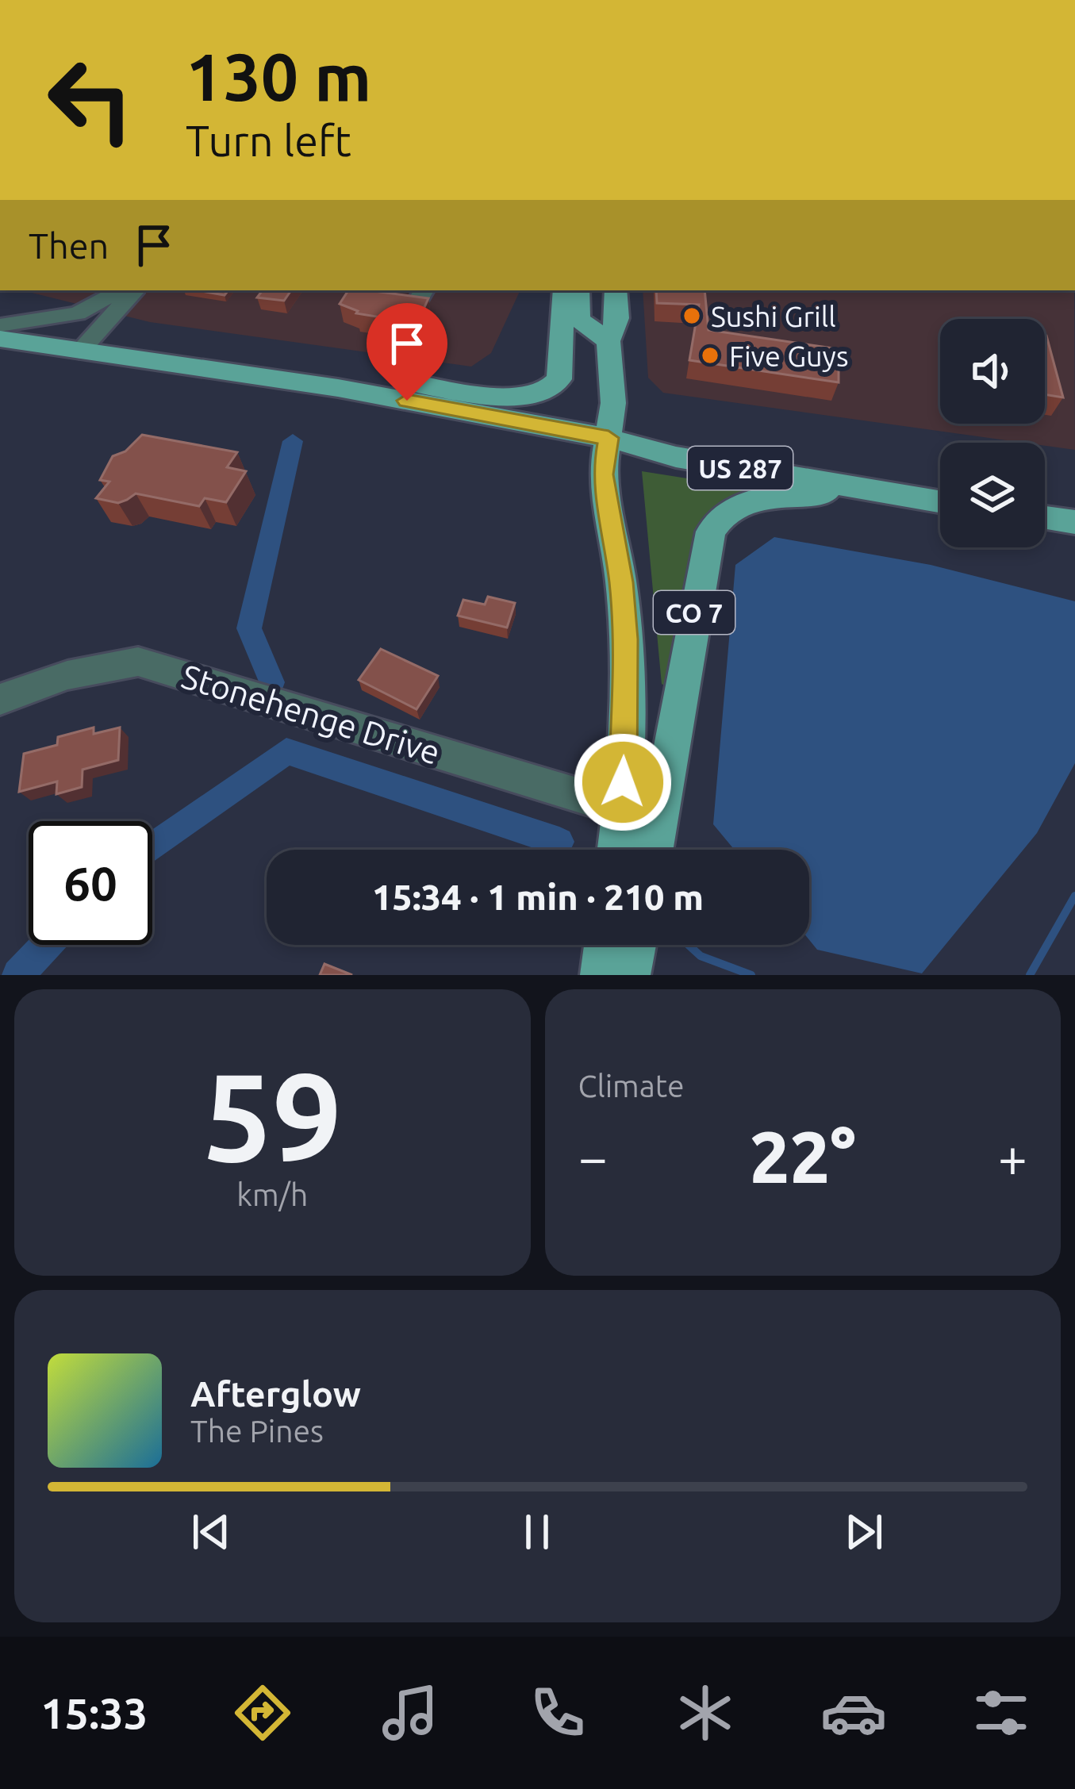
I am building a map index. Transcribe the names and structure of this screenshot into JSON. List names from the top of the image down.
{
  "streets": {
    "main road": ["US 287", "CO 7"],
    "street": ["Stonehenge Drive"]
  },
  "crossings": [
    ["US 287", "CO 7"],
    ["CO 7", "Stonehenge Drive"]
  ],
  "places": ["Sushi Grill", "Five Guys"],
  "page": {
    "turn": ["130 m", "Turn left"],
    "then": "Then",
    "limit": "60",
    "trip": "15:34 · 1 min · 210 m",
    "tile": [
      ["59", "km/h"],
      "Climate"
    ],
    "heat": ["−", "22°", "+"],
    "song": ["Afterglow", "The Pines"],
    "tabs": "15:33"
  }
}
